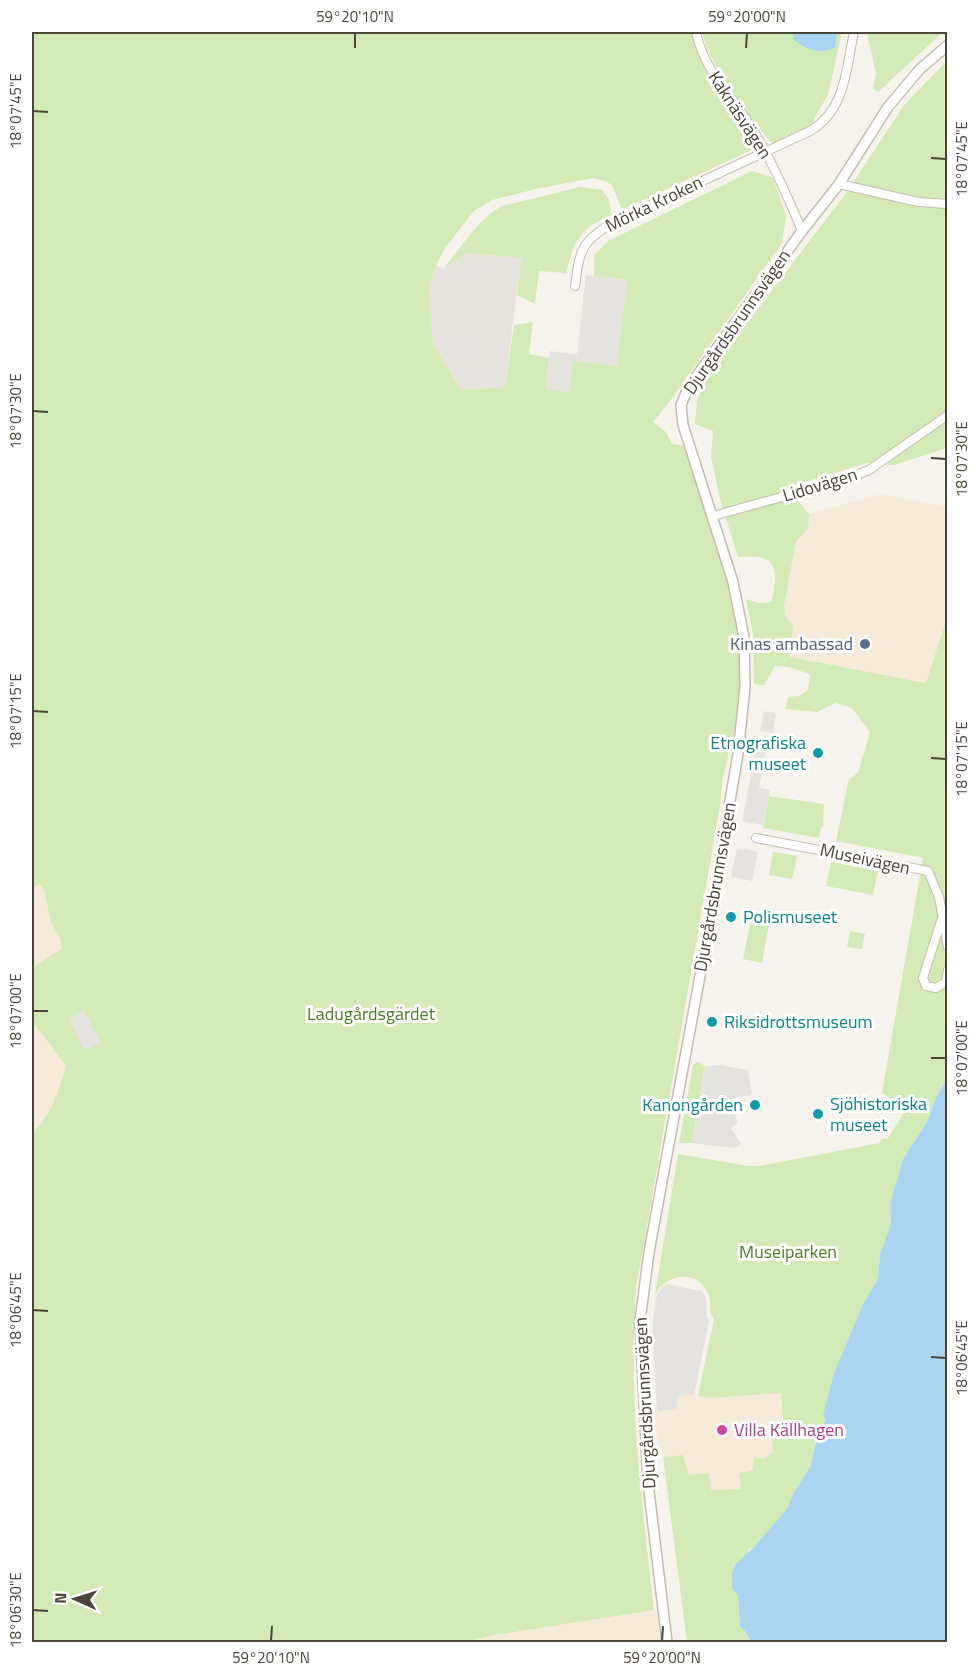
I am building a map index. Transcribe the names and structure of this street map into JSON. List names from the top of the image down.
{
  "streets": {
    "street": [
      "Kaknäsvägen",
      "Mörka Kroken",
      "Djurgårdsbrunnsvägen",
      "Lidovägen",
      "Museivägen"
    ]
  },
  "crossings": [
    ["Kaknäsvägen", "Mörka Kroken"],
    ["Kaknäsvägen", "Djurgårdsbrunnsvägen"],
    ["Djurgårdsbrunnsvägen", "Lidovägen"]
  ],
  "parks": ["Ladugårdsgärdet", "Museiparken"],
  "places": [
    "Kinas ambassad",
    "Etnografiska museet",
    "Polismuseet",
    "Riksidrottsmuseum",
    "Kanongården",
    "Sjöhistoriska museet",
    "Villa Källhagen"
  ],
  "north": "left",
  "coordinates": [
    "59°20'10\"N",
    "59°20'00\"N",
    "18°07'45\"E",
    "18°07'30\"E",
    "18°07'15\"E",
    "18°07'00\"E",
    "18°06'45\"E",
    "18°06'30\"E"
  ]
}
